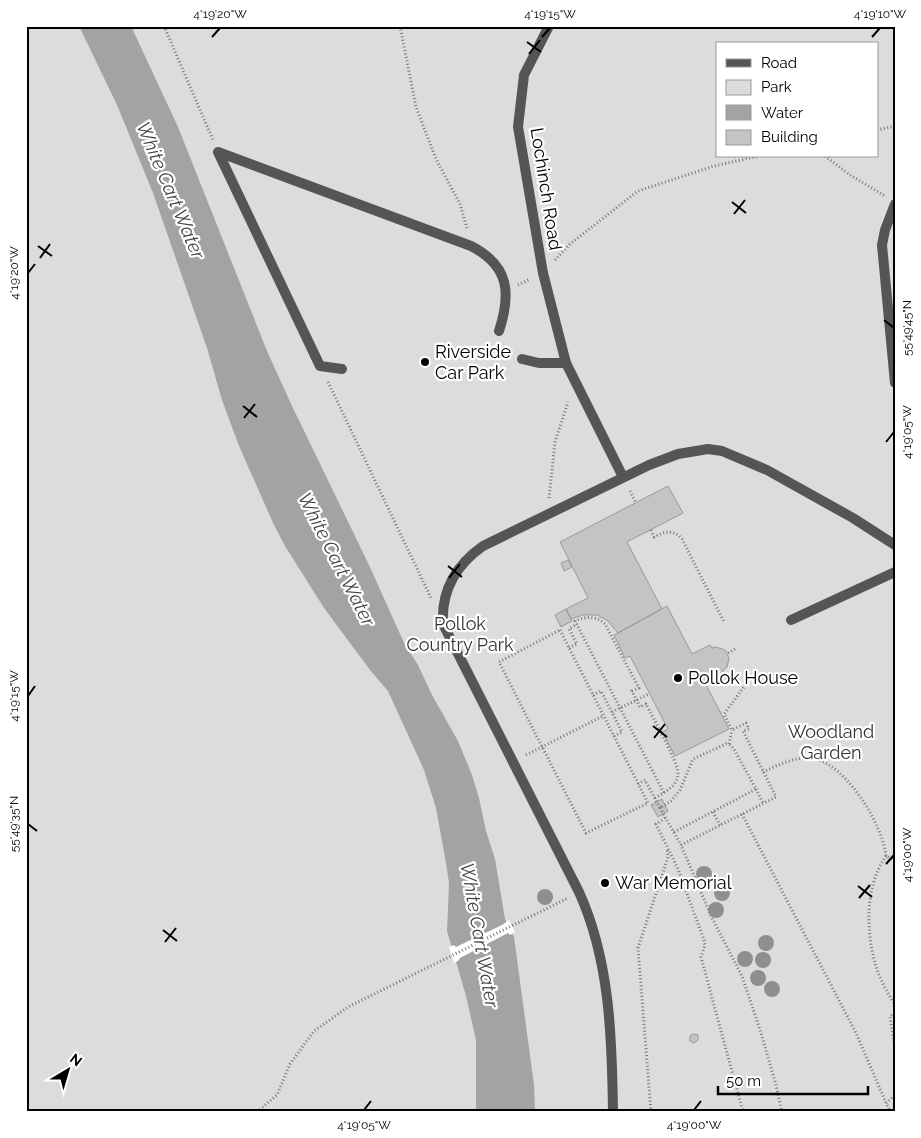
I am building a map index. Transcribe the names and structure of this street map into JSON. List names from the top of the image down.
{
  "streets": {
    "street": ["Lochinch Road"]
  },
  "water": ["White Cart Water"],
  "parks": ["Pollok Country Park", "Woodland Garden"],
  "places": ["Riverside Car Park", "Pollok House", "War Memorial"],
  "legend": [
    "Road",
    "Park",
    "Water",
    "Building"
  ],
  "scale_bar": "50 m",
  "north": "top right",
  "coordinates": [
    "4°19'20\"W",
    "4°19'15\"W",
    "4°19'10\"W",
    "55°49'45\"N",
    "4°19'05\"W",
    "55°49'35\"N",
    "4°19'00\"W"
  ]
}
